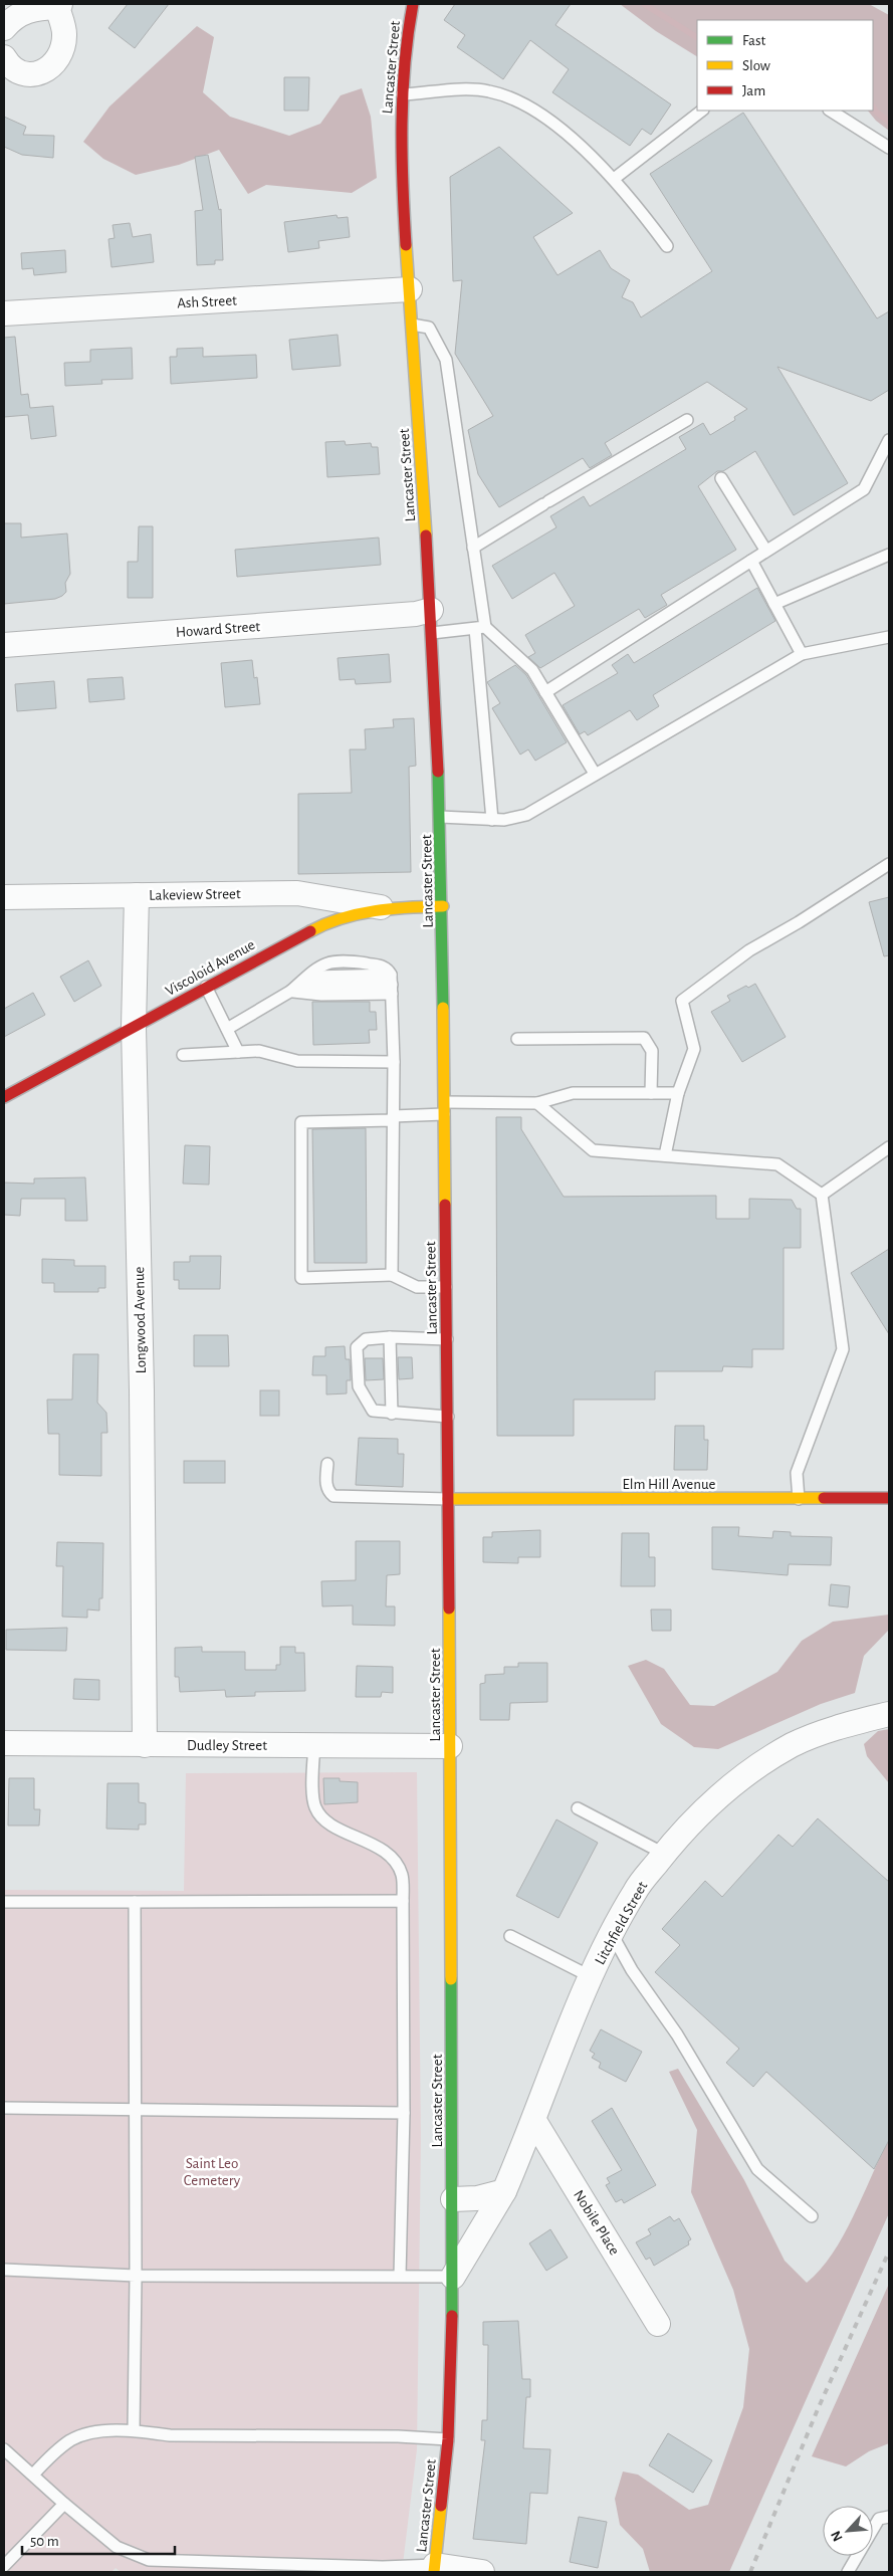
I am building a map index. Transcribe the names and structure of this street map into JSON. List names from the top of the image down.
{
  "streets": {
    "main road": ["Lancaster Street", "Viscoloid Avenue", "Elm Hill Avenue"],
    "street": [
      "Ash Street",
      "Howard Street",
      "Lakeview Street",
      "Longwood Avenue",
      "Dudley Street",
      "Litchfield Street",
      "Nobile Place"
    ]
  },
  "crossings": [
    ["Lancaster Street", "Ash Street"],
    ["Lancaster Street", "Howard Street"],
    ["Lancaster Street", "Viscoloid Avenue"],
    ["Lancaster Street", "Elm Hill Avenue"],
    ["Lancaster Street", "Dudley Street"],
    ["Lancaster Street", "Litchfield Street"],
    ["Lakeview Street", "Viscoloid Avenue"],
    ["Lakeview Street", "Longwood Avenue"],
    ["Viscoloid Avenue", "Longwood Avenue"],
    ["Longwood Avenue", "Dudley Street"],
    ["Litchfield Street", "Nobile Place"]
  ],
  "parks": ["Saint Leo Cemetery"],
  "legend": ["Fast", "Slow", "Jam"],
  "scale_bar": "50 m",
  "north": "bottom left"
}
